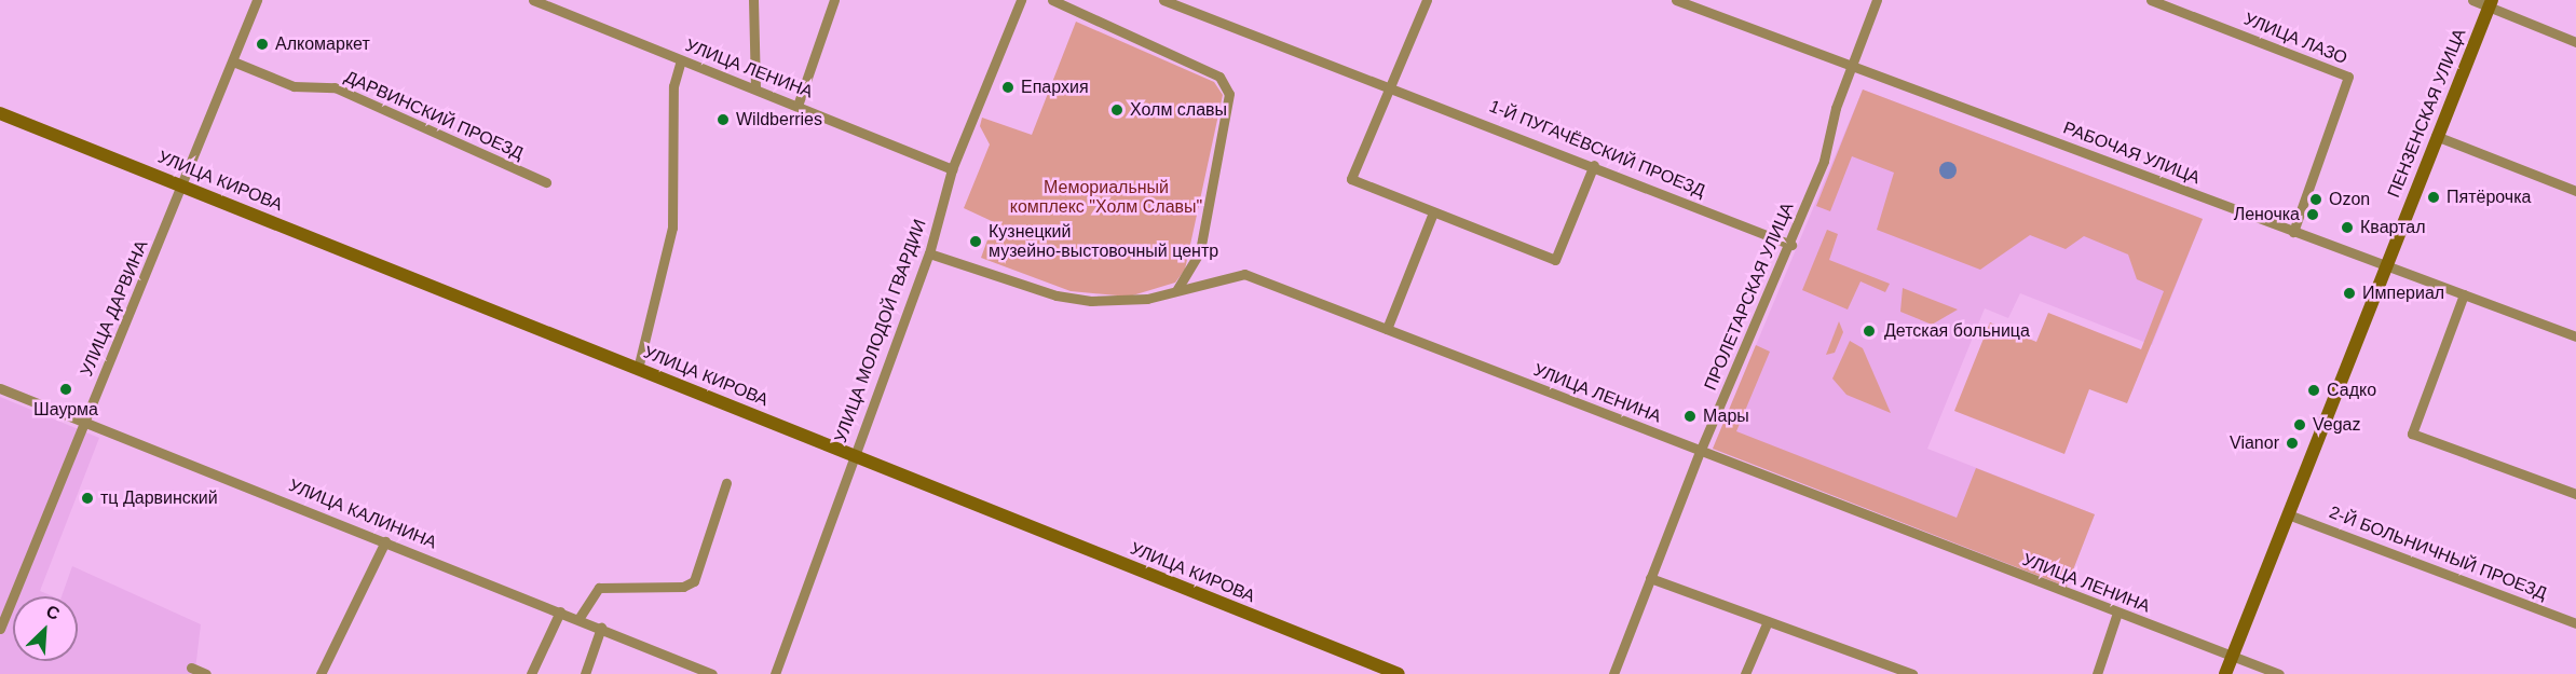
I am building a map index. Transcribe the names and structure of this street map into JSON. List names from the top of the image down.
{
  "streets": {
    "street": [
      "УЛИЦА ЛАЗО",
      "УЛИЦА ЛЕНИНА",
      "ПЕНЗЕНСКАЯ УЛИЦА",
      "ДАРВИНСКИЙ ПРОЕЗД",
      "1-Й ПУГАЧЁВСКИЙ ПРОЕЗД",
      "РАБОЧАЯ УЛИЦА",
      "УЛИЦА КИРОВА",
      "ПРОЛЕТАРСКАЯ УЛИЦА",
      "УЛИЦА ДАРВИНА",
      "УЛИЦА МОЛОДОЙ ГВАРДИИ",
      "УЛИЦА КАЛИНИНА",
      "2-Й БОЛЬНИЧНЫЙ ПРОЕЗД"
    ]
  },
  "crossings": [
    ["УЛИЦА ЛАЗО", "РАБОЧАЯ УЛИЦА"],
    ["УЛИЦА ЛЕНИНА", "ПЕНЗЕНСКАЯ УЛИЦА"],
    ["УЛИЦА ЛЕНИНА", "ПРОЛЕТАРСКАЯ УЛИЦА"],
    ["УЛИЦА ЛЕНИНА", "УЛИЦА МОЛОДОЙ ГВАРДИИ"],
    ["ПЕНЗЕНСКАЯ УЛИЦА", "РАБОЧАЯ УЛИЦА"],
    ["ПЕНЗЕНСКАЯ УЛИЦА", "2-Й БОЛЬНИЧНЫЙ ПРОЕЗД"],
    ["ДАРВИНСКИЙ ПРОЕЗД", "УЛИЦА ДАРВИНА"],
    ["1-Й ПУГАЧЁВСКИЙ ПРОЕЗД", "ПРОЛЕТАРСКАЯ УЛИЦА"],
    ["РАБОЧАЯ УЛИЦА", "ПРОЛЕТАРСКАЯ УЛИЦА"],
    ["УЛИЦА КИРОВА", "УЛИЦА ДАРВИНА"],
    ["УЛИЦА КИРОВА", "УЛИЦА МОЛОДОЙ ГВАРДИИ"],
    ["УЛИЦА ДАРВИНА", "УЛИЦА КАЛИНИНА"]
  ],
  "parks": ["Мемориальный комплекс \"Холм Славы\""],
  "places": [
    "Алкомаркет",
    "Епархия",
    "Холм славы",
    "Wildberries",
    "Пятёрочка",
    "Ozon",
    "Леночка",
    "Квартал",
    "Кузнецкий музейно-выстовочный центр",
    "Империал",
    "Детская больница",
    "Шаурма",
    "Садко",
    "Мары",
    "Vegaz",
    "Vianor",
    "тц Дарвинский"
  ],
  "north": "top right"
}
